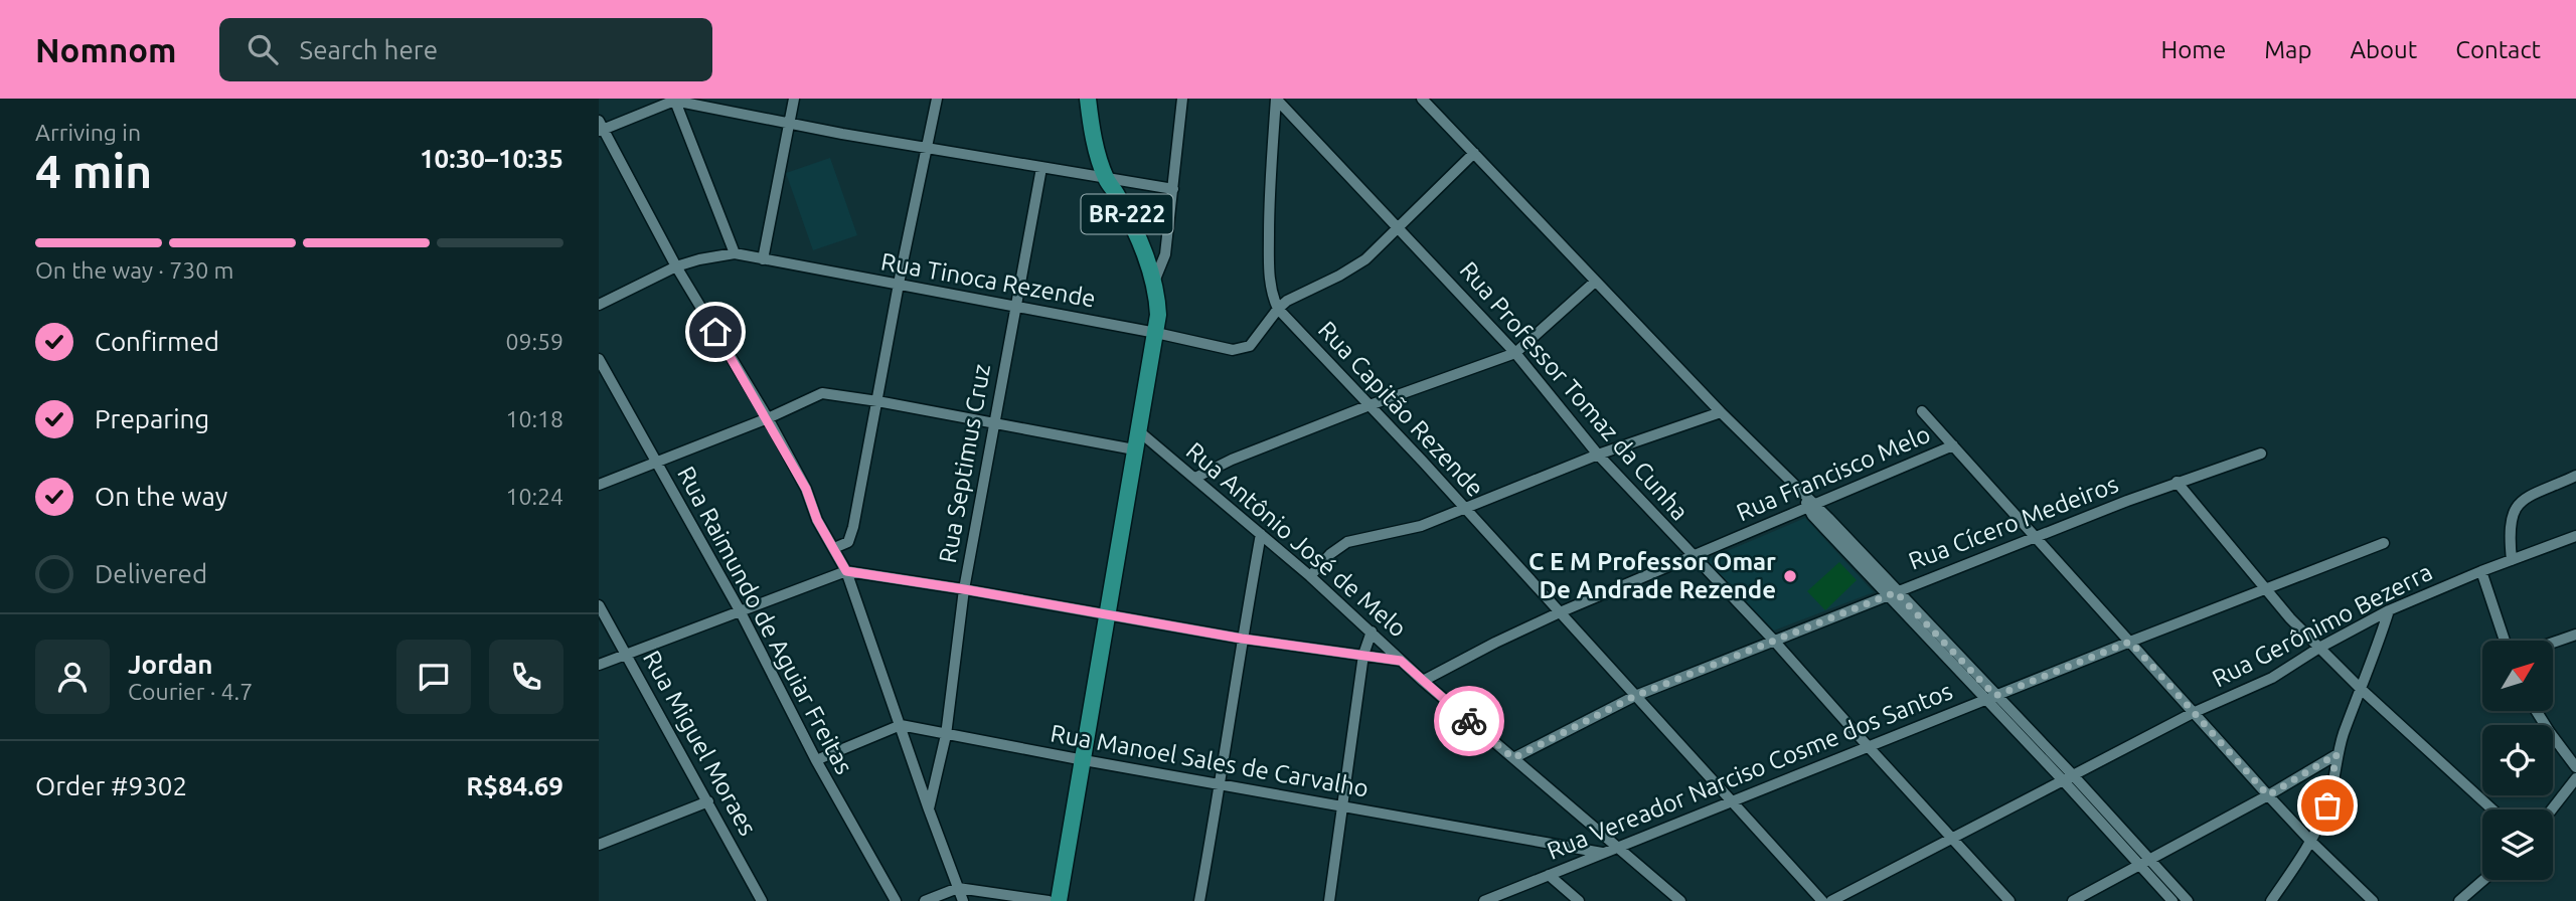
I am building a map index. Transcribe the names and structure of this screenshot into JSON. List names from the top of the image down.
{
  "streets": {
    "main road": ["BR-222"],
    "street": [
      "Rua Tinoca Rezende",
      "Rua Professor Tomaz da Cunha",
      "Rua Capitão Rezende",
      "Rua Septimus Cruz",
      "Rua Francisco Melo",
      "Rua Cícero Medeiros",
      "Rua Antônio José de Melo",
      "Rua Raimundo de Aguiar Freitas",
      "Rua Gerônimo Bezerra",
      "Rua Miguel Moraes",
      "Rua Manoel Sales de Carvalho",
      "Rua Vereador Narciso Cosme dos Santos"
    ]
  },
  "crossings": [
    ["BR-222", "Rua Tinoca Rezende"],
    ["BR-222", "Rua Antônio José de Melo"],
    ["BR-222", "Rua Manoel Sales de Carvalho"],
    ["Rua Tinoca Rezende", "Rua Capitão Rezende"],
    ["Rua Tinoca Rezende", "Rua Septimus Cruz"],
    ["Rua Professor Tomaz da Cunha", "Rua Capitão Rezende"],
    ["Rua Professor Tomaz da Cunha", "Rua Francisco Melo"],
    ["Rua Professor Tomaz da Cunha", "Rua Cícero Medeiros"],
    ["Rua Professor Tomaz da Cunha", "Rua Gerônimo Bezerra"],
    ["Rua Professor Tomaz da Cunha", "Rua Vereador Narciso Cosme dos Santos"],
    ["Rua Capitão Rezende", "Rua Francisco Melo"],
    ["Rua Capitão Rezende", "Rua Cícero Medeiros"],
    ["Rua Capitão Rezende", "Rua Vereador Narciso Cosme dos Santos"],
    ["Rua Septimus Cruz", "Rua Manoel Sales de Carvalho"],
    ["Rua Francisco Melo", "Rua Antônio José de Melo"],
    ["Rua Cícero Medeiros", "Rua Antônio José de Melo"],
    ["Rua Antônio José de Melo", "Rua Vereador Narciso Cosme dos Santos"],
    ["Rua Manoel Sales de Carvalho", "Rua Vereador Narciso Cosme dos Santos"]
  ],
  "places": ["C E M Professor Omar De Andrade Rezende"],
  "north": "top right",
  "page": {
    "header": "Nomnom",
    "search": "Search here",
    "nav": [
      "Home",
      "Map",
      "About",
      "Contact"
    ],
    "heading": ["4 min", "Arriving in", "10:30–10:35"],
    "panel": [
      "Jordan",
      "Courier · 4.7",
      "Order #9302",
      "R$84.69"
    ],
    "bar": "On the way · 730 m",
    "list": [
      ["Confirmed", "09:59"],
      ["Preparing", "10:18"],
      ["On the way", "10:24"],
      "Delivered"
    ]
  }
}
